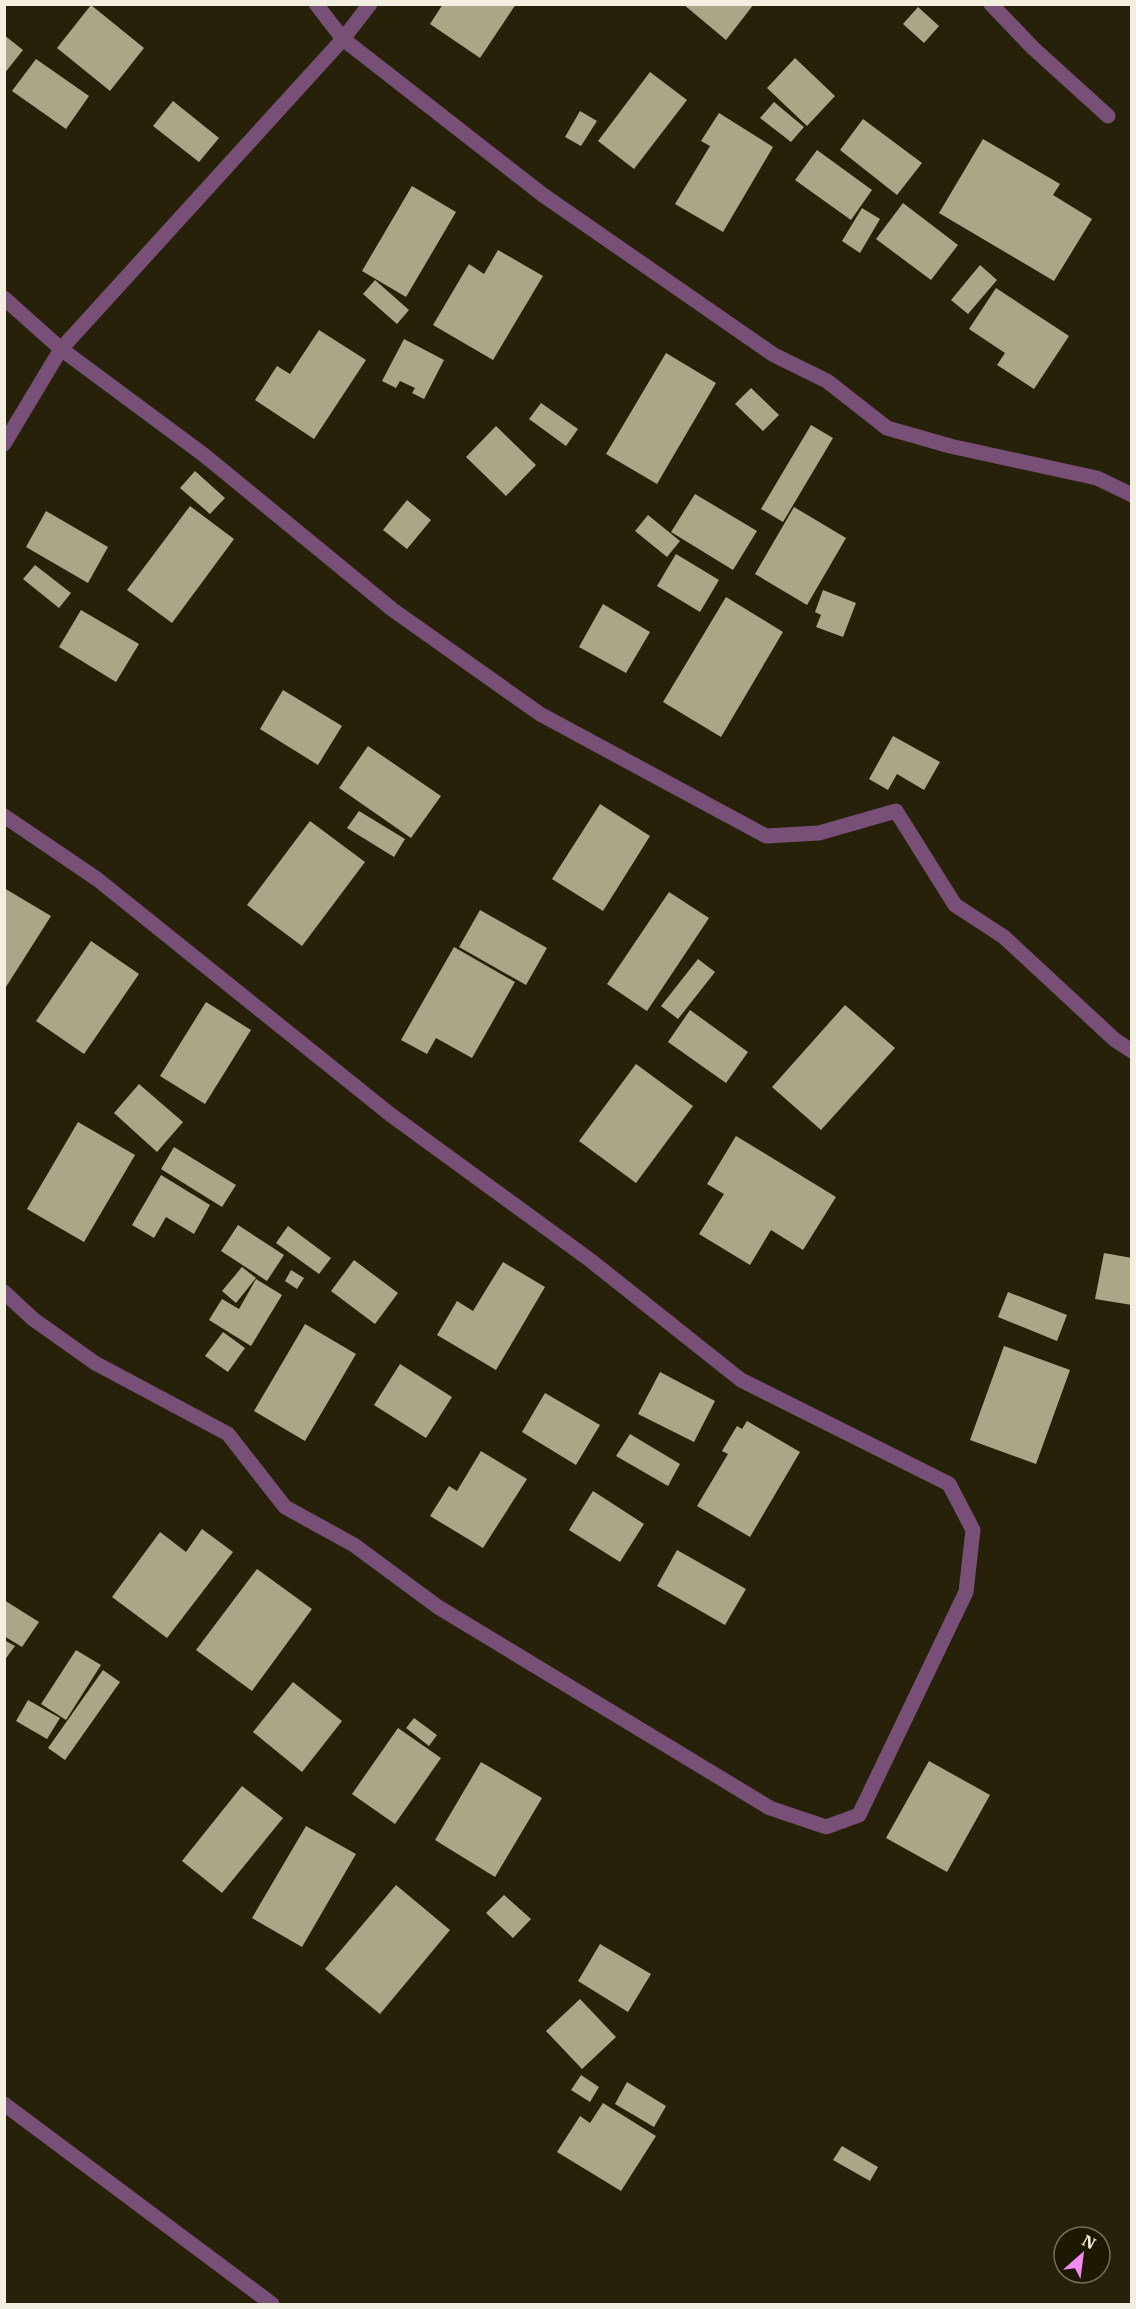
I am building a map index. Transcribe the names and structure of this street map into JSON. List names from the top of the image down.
{
  "north": "top right"
}
